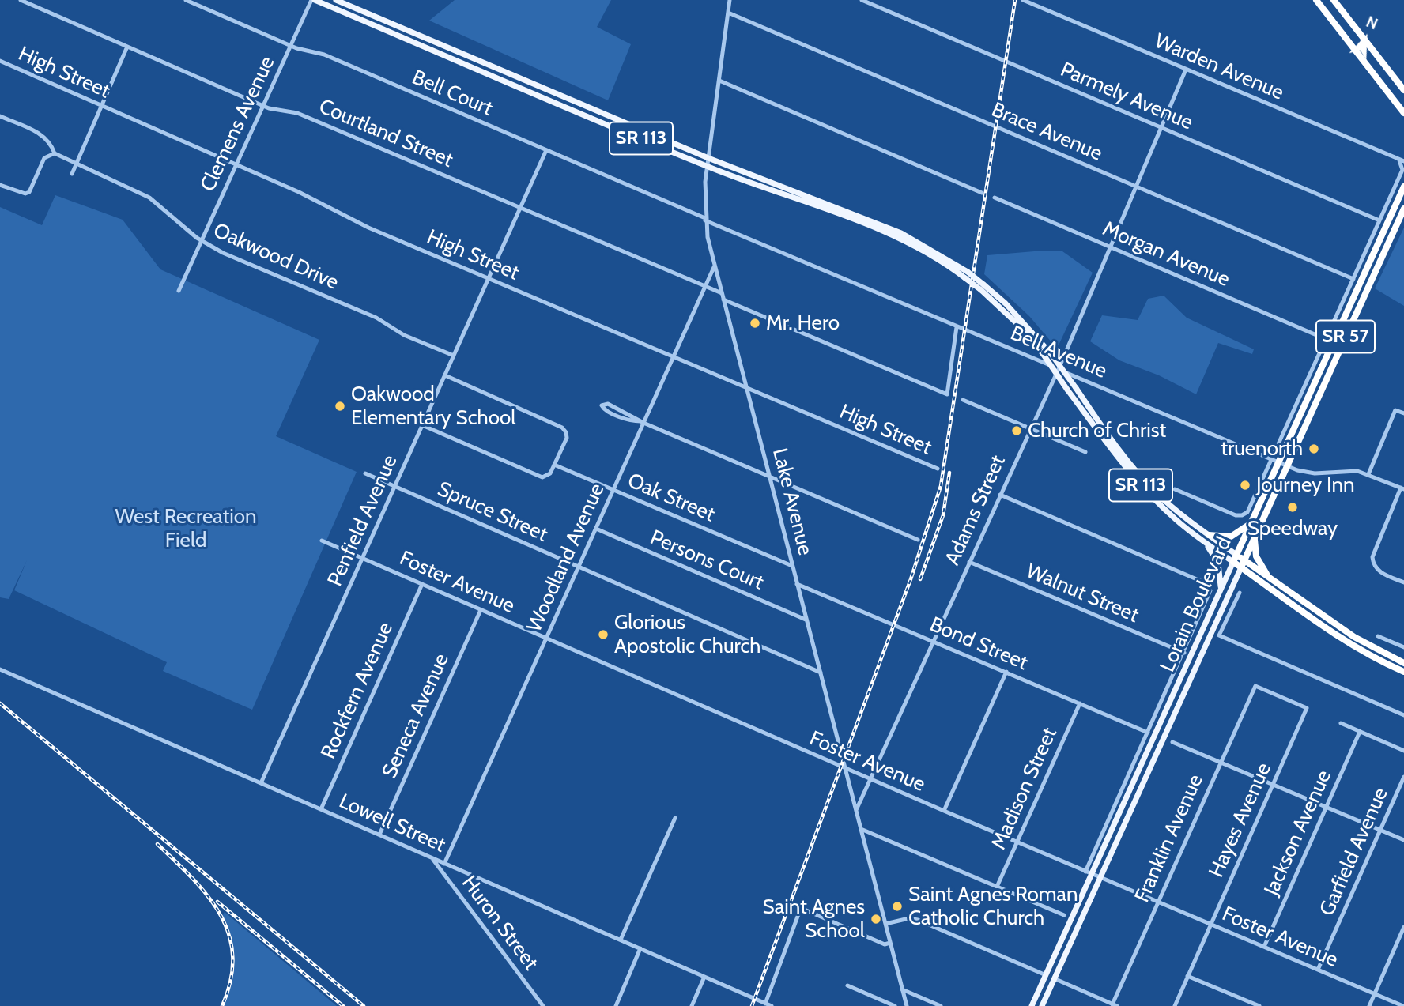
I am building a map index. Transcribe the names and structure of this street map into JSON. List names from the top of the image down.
{
  "streets": {
    "highway": ["SR 113", "SR 57", "Lorain Boulevard"],
    "street": [
      "Warden Avenue",
      "High Street",
      "Bell Court",
      "Parmely Avenue",
      "Clemens Avenue",
      "Brace Avenue",
      "Courtland Street",
      "Morgan Avenue",
      "Oakwood Drive",
      "Bell Avenue",
      "Oak Street",
      "Lake Avenue",
      "Adams Street",
      "Spruce Street",
      "Penfield Avenue",
      "Woodland Avenue",
      "Persons Court",
      "Foster Avenue",
      "Walnut Street",
      "Bond Street",
      "Rockfern Avenue",
      "Seneca Avenue",
      "Madison Street",
      "Hayes Avenue",
      "Lowell Street",
      "Jackson Avenue",
      "Franklin Avenue",
      "Garfield Avenue",
      "Huron Street"
    ]
  },
  "crossings": [
    ["Warden Avenue", "Adams Street"],
    ["Warden Avenue", "Lorain Boulevard"],
    ["High Street", "Clemens Avenue"],
    ["High Street", "Lake Avenue"],
    ["High Street", "Penfield Avenue"],
    ["High Street", "Woodland Avenue"],
    ["Bell Court", "Clemens Avenue"],
    ["Bell Court", "Bell Avenue"],
    ["Bell Court", "Lake Avenue"],
    ["Bell Court", "Penfield Avenue"],
    ["Parmely Avenue", "Adams Street"],
    ["Parmely Avenue", "Lorain Boulevard"],
    ["Clemens Avenue", "Courtland Street"],
    ["Clemens Avenue", "SR 113"],
    ["Clemens Avenue", "Oakwood Drive"],
    ["Brace Avenue", "Lake Avenue"],
    ["Brace Avenue", "Adams Street"],
    ["Brace Avenue", "Lorain Boulevard"],
    ["Courtland Street", "Lake Avenue"],
    ["Courtland Street", "Penfield Avenue"],
    ["Courtland Street", "Woodland Avenue"],
    ["SR 113", "SR 57"],
    ["SR 113", "Lake Avenue"],
    ["SR 113", "Lorain Boulevard"],
    ["Morgan Avenue", "Adams Street"],
    ["Morgan Avenue", "Lorain Boulevard"],
    ["Oakwood Drive", "Penfield Avenue"],
    ["SR 57", "Lorain Boulevard"],
    ["Bell Avenue", "Lake Avenue"],
    ["Bell Avenue", "Adams Street"],
    ["Bell Avenue", "Lorain Boulevard"],
    ["Oak Street", "Lake Avenue"],
    ["Oak Street", "Woodland Avenue"],
    ["Lake Avenue", "Adams Street"],
    ["Lake Avenue", "Spruce Street"],
    ["Lake Avenue", "Woodland Avenue"],
    ["Lake Avenue", "Persons Court"],
    ["Lake Avenue", "Foster Avenue"],
    ["Lake Avenue", "Bond Street"],
    ["Adams Street", "Foster Avenue"],
    ["Adams Street", "Walnut Street"],
    ["Adams Street", "Bond Street"],
    ["Spruce Street", "Penfield Avenue"],
    ["Spruce Street", "Woodland Avenue"],
    ["Penfield Avenue", "Foster Avenue"],
    ["Penfield Avenue", "Lowell Street"],
    ["Woodland Avenue", "Persons Court"],
    ["Woodland Avenue", "Foster Avenue"],
    ["Woodland Avenue", "Lowell Street"],
    ["Foster Avenue", "Lorain Boulevard"],
    ["Foster Avenue", "Rockfern Avenue"],
    ["Foster Avenue", "Seneca Avenue"],
    ["Foster Avenue", "Madison Street"],
    ["Foster Avenue", "Hayes Avenue"],
    ["Foster Avenue", "Jackson Avenue"],
    ["Foster Avenue", "Franklin Avenue"],
    ["Foster Avenue", "Garfield Avenue"],
    ["Walnut Street", "Lorain Boulevard"],
    ["Lorain Boulevard", "Bond Street"],
    ["Bond Street", "Madison Street"],
    ["Rockfern Avenue", "Lowell Street"],
    ["Seneca Avenue", "Lowell Street"],
    ["Hayes Avenue", "Franklin Avenue"],
    ["Lowell Street", "Huron Street"]
  ],
  "parks": ["West Recreation Field"],
  "places": [
    "Mr. Hero",
    "Oakwood Elementary School",
    "Church of Christ",
    "truenorth",
    "Journey Inn",
    "Speedway",
    "Glorious Apostolic Church",
    "Saint Agnes Roman Catholic Church",
    "Saint Agnes School"
  ],
  "north": "top right"
}
